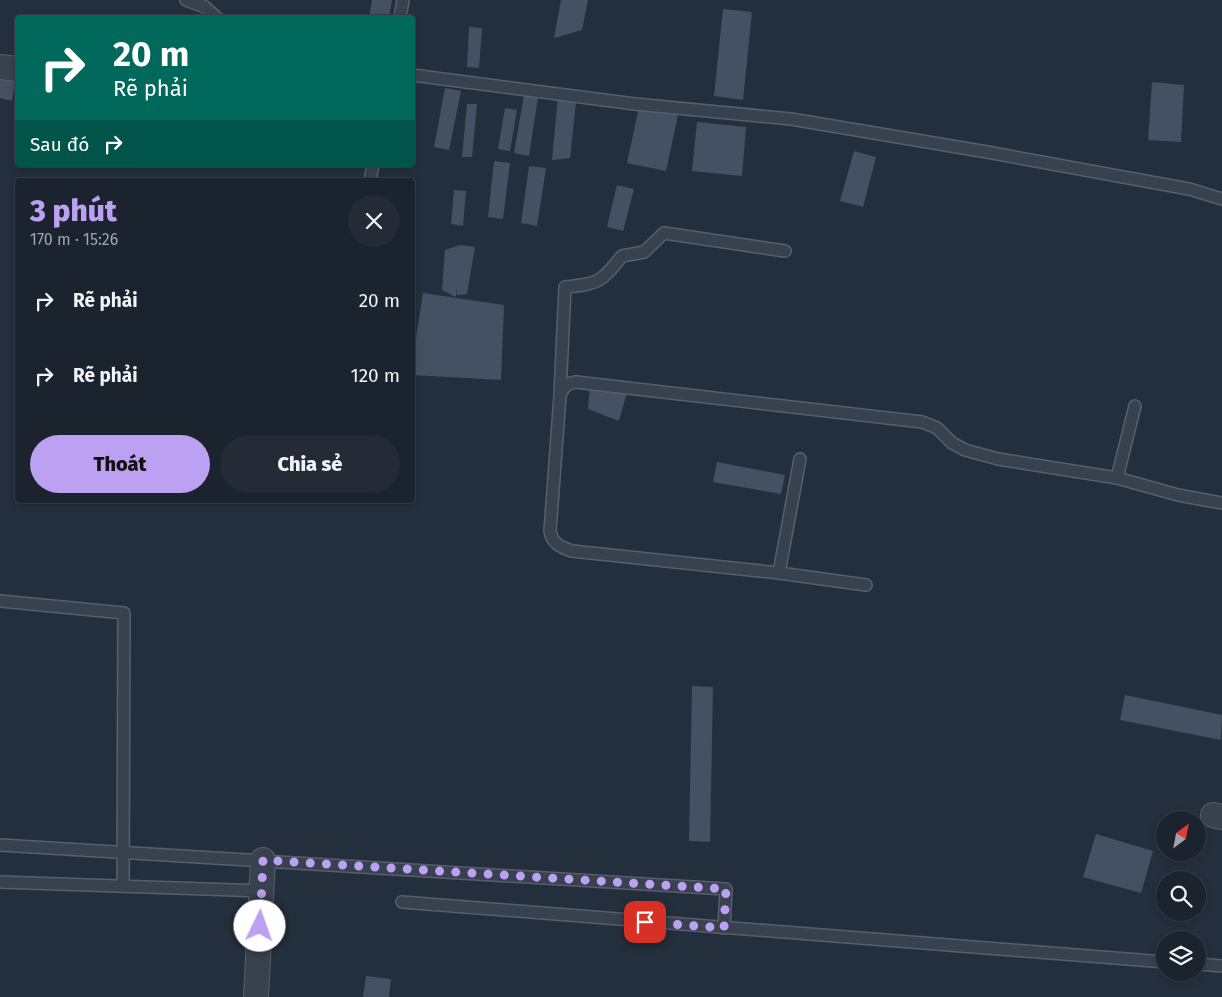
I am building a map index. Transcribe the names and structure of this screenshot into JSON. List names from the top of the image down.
{
  "north": "top right",
  "page": {
    "turn": ["20 m", "Rẽ phải"],
    "then": "Sau đó",
    "heading": ["3 phút", "170 m · 15:26"],
    "list": [
      {
        "name": "Rẽ phải",
        "value": "20 m"
      },
      {
        "name": "Rẽ phải",
        "value": "120 m"
      }
    ],
    "buttons": ["Thoát", "Chia sẻ"]
  }
}
